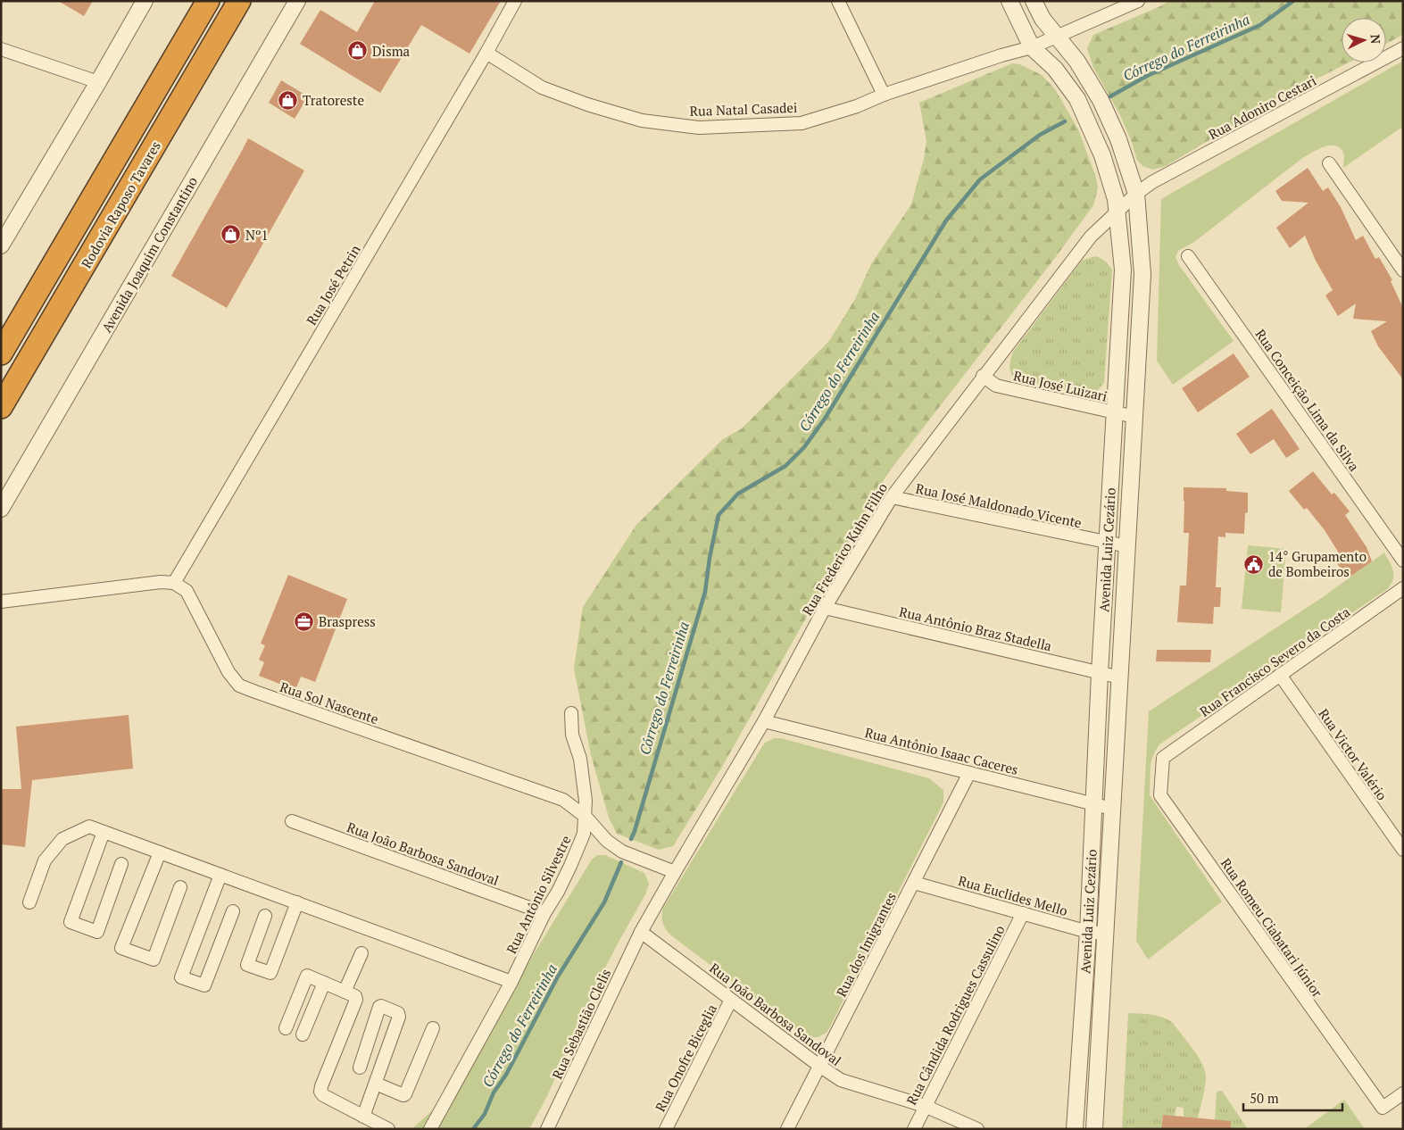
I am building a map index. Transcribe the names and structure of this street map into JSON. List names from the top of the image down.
{
  "streets": {
    "highway": ["Rodovia Raposo Tavares"],
    "street": [
      "Rua Adoniro Cestari",
      "Rua Natal Casadei",
      "Avenida Joaquim Constantino",
      "Rua José Petrin",
      "Rua José Luizari",
      "Rua Conceição Lima da Silva",
      "Rua José Maldonado Vicente",
      "Rua Frederico Kuhn Filho",
      "Avenida Luiz Cezário",
      "Rua Antônio Braz Stadella",
      "Rua Francisco Severo da Costa",
      "Rua Sol Nascente",
      "Rua Antônio Isaac Caceres",
      "Rua Victor Valério",
      "Rua João Barbosa Sandoval",
      "Rua Antônio Silvestre",
      "Rua Euclides Mello",
      "Rua Romeu Ciabatari Júnior",
      "Rua dos Imigrantes",
      "Rua Cândida Rodrigues Cassulino",
      "Rua Sebastião Clelis",
      "Rua Onofre Biceglia"
    ]
  },
  "crossings": [
    ["Rua Adoniro Cestari", "Rua Frederico Kuhn Filho"],
    ["Rua Adoniro Cestari", "Avenida Luiz Cezário"],
    ["Rua Natal Casadei", "Rua José Petrin"],
    ["Rua Natal Casadei", "Avenida Luiz Cezário"],
    ["Rua José Petrin", "Rua Sol Nascente"],
    ["Rua José Luizari", "Rua Frederico Kuhn Filho"],
    ["Rua José Luizari", "Avenida Luiz Cezário"],
    ["Rua José Maldonado Vicente", "Rua Frederico Kuhn Filho"],
    ["Rua José Maldonado Vicente", "Avenida Luiz Cezário"],
    ["Rua Frederico Kuhn Filho", "Avenida Luiz Cezário"],
    ["Rua Frederico Kuhn Filho", "Rua Antônio Braz Stadella"],
    ["Rua Frederico Kuhn Filho", "Rua Sol Nascente"],
    ["Rua Frederico Kuhn Filho", "Rua Antônio Isaac Caceres"],
    ["Rua Frederico Kuhn Filho", "Rua João Barbosa Sandoval"],
    ["Rua Frederico Kuhn Filho", "Rua Sebastião Clelis"],
    ["Avenida Luiz Cezário", "Rua Antônio Braz Stadella"],
    ["Avenida Luiz Cezário", "Rua Antônio Isaac Caceres"],
    ["Avenida Luiz Cezário", "Rua Euclides Mello"],
    ["Rua Francisco Severo da Costa", "Rua Victor Valério"],
    ["Rua Francisco Severo da Costa", "Rua Romeu Ciabatari Júnior"],
    ["Rua Sol Nascente", "Rua Antônio Silvestre"],
    ["Rua Antônio Isaac Caceres", "Rua dos Imigrantes"],
    ["Rua João Barbosa Sandoval", "Rua Antônio Silvestre"],
    ["Rua João Barbosa Sandoval", "Rua dos Imigrantes"],
    ["Rua João Barbosa Sandoval", "Rua Cândida Rodrigues Cassulino"],
    ["Rua João Barbosa Sandoval", "Rua Sebastião Clelis"],
    ["Rua João Barbosa Sandoval", "Rua Onofre Biceglia"],
    ["Rua Euclides Mello", "Rua dos Imigrantes"],
    ["Rua Euclides Mello", "Rua Cândida Rodrigues Cassulino"]
  ],
  "water": ["Córrego do Ferreirinha"],
  "places": {
    "shop": ["Disma", "Tratoreste", "Nº1"],
    "public building": ["14° Grupamento de Bombeiros"],
    "office": ["Braspress"]
  },
  "scale_bar": "50 m",
  "north": "right"
}
